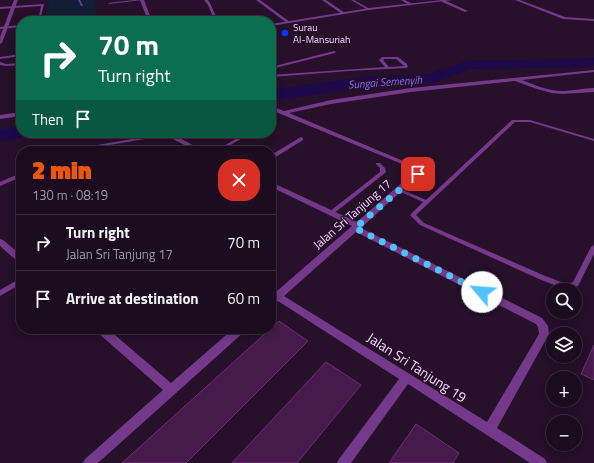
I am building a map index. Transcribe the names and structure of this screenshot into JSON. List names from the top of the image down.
{
  "streets": {
    "street": ["Jalan Sri Tanjung 17", "Jalan Sri Tanjung 19"]
  },
  "water": ["Sungai Semenyih"],
  "places": ["Surau Al-Mansuriah"],
  "page": {
    "turn": ["70 m", "Turn right"],
    "then": "Then",
    "heading": ["2 min", "130 m · 08:19"],
    "list": [
      {
        "name": "Turn right",
        "note": "Jalan Sri Tanjung 17",
        "value": "70 m"
      },
      {
        "name": "Arrive at destination",
        "value": "60 m"
      }
    ],
    "map_buttons": ["+", "−"]
  }
}
